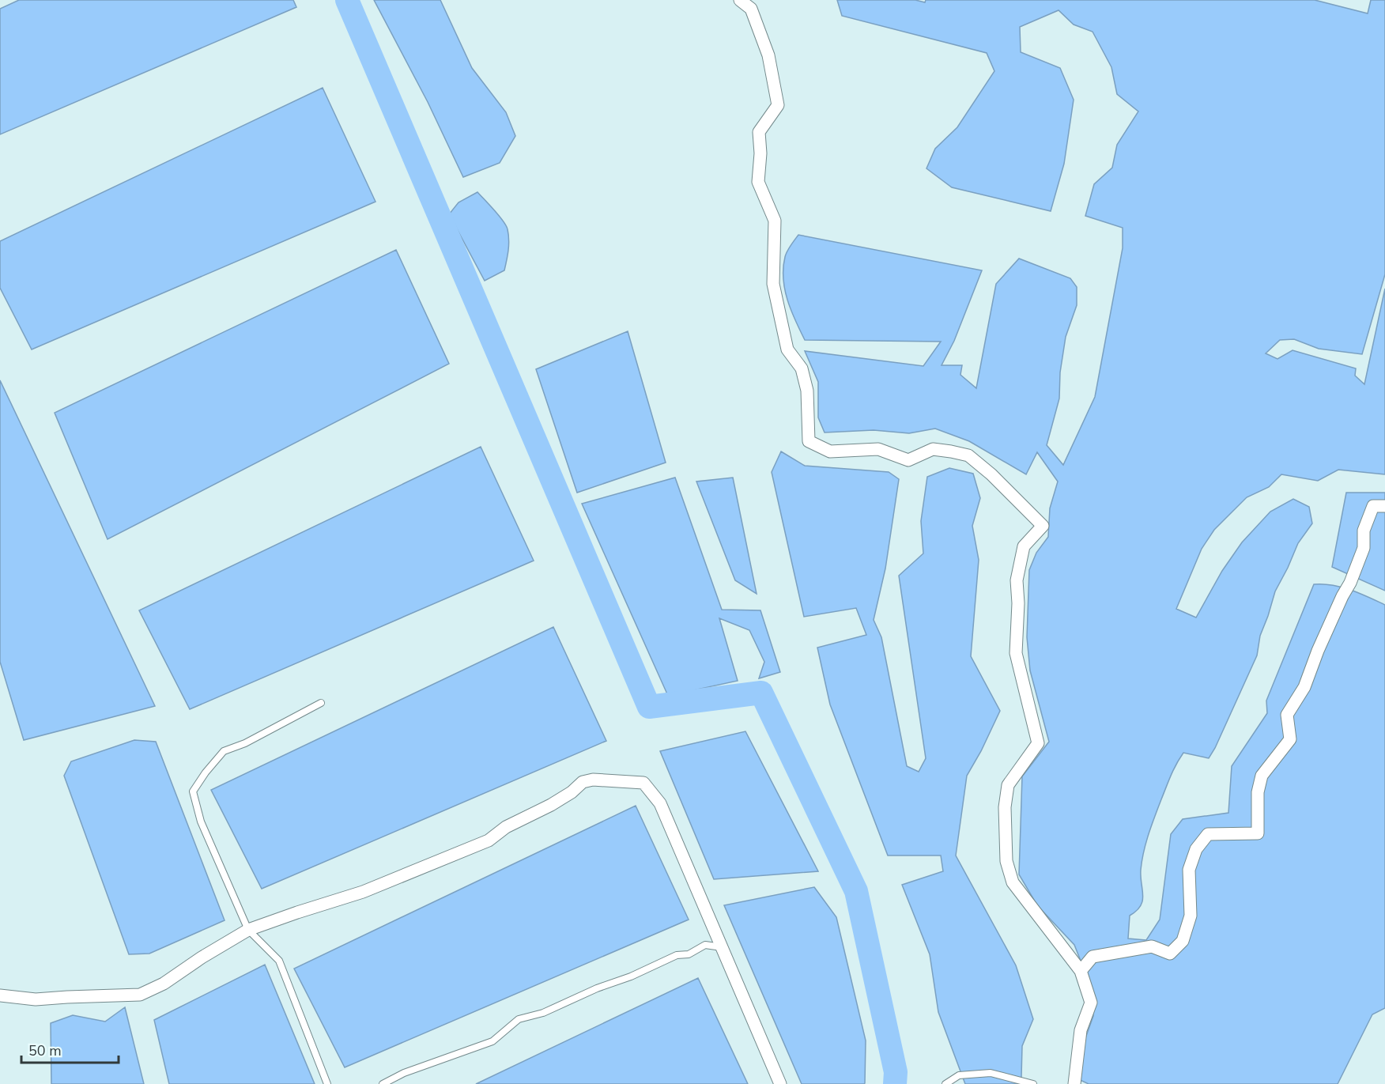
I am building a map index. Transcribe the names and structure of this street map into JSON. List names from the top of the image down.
{
  "scale_bar": "50 m"
}
